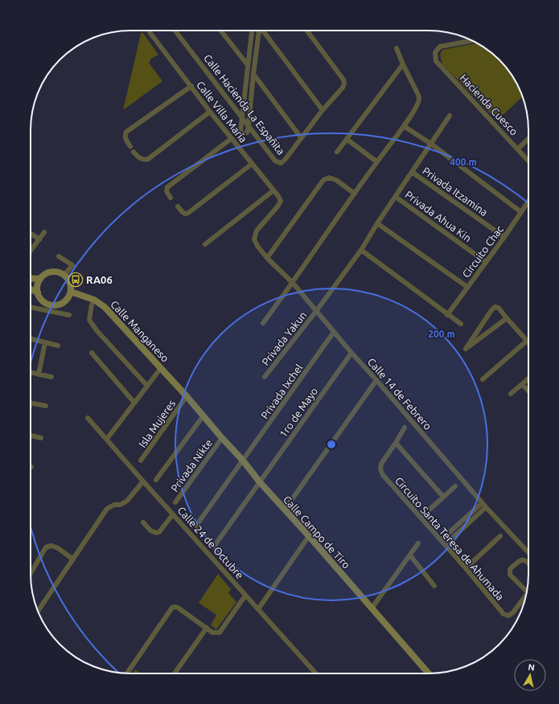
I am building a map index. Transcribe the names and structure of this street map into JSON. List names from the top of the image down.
{
  "streets": {
    "street": [
      "Calle Hacienda La Españita",
      "Hacienda Cuesco",
      "Calle Villa María",
      "Privada Itzamina",
      "Privada Ahua Kin",
      "Circuito Chac",
      "Calle Manganeso",
      "Privada Yakun",
      "Privada Ixchel",
      "Calle 14 de Febrero",
      "1ro de Mayo",
      "Isla Mujeres",
      "Privada Nikte",
      "Calle Campo de Tiro",
      "Circuito Santa Teresa de Ahumada",
      "Calle 24 de Octubre"
    ]
  },
  "crossings": [
    ["Calle Villa María", "Calle 14 de Febrero"],
    ["Privada Itzamina", "Circuito Chac"],
    ["Privada Itzamina", "Privada Yakun"],
    ["Privada Ahua Kin", "Circuito Chac"],
    ["Privada Ahua Kin", "Privada Yakun"],
    ["Calle Manganeso", "Isla Mujeres"],
    ["Calle Manganeso", "Calle Campo de Tiro"],
    ["Privada Yakun", "Calle 14 de Febrero"],
    ["Privada Ixchel", "Calle 14 de Febrero"],
    ["Privada Ixchel", "Calle Campo de Tiro"],
    ["Calle 14 de Febrero", "1ro de Mayo"],
    ["1ro de Mayo", "Calle Campo de Tiro"],
    ["Isla Mujeres", "Calle Campo de Tiro"],
    ["Privada Nikte", "Calle Campo de Tiro"]
  ],
  "places": {
    "bus stop": ["RA06"]
  },
  "north": "top",
  "rings": ["400 m", "200 m"]
}
